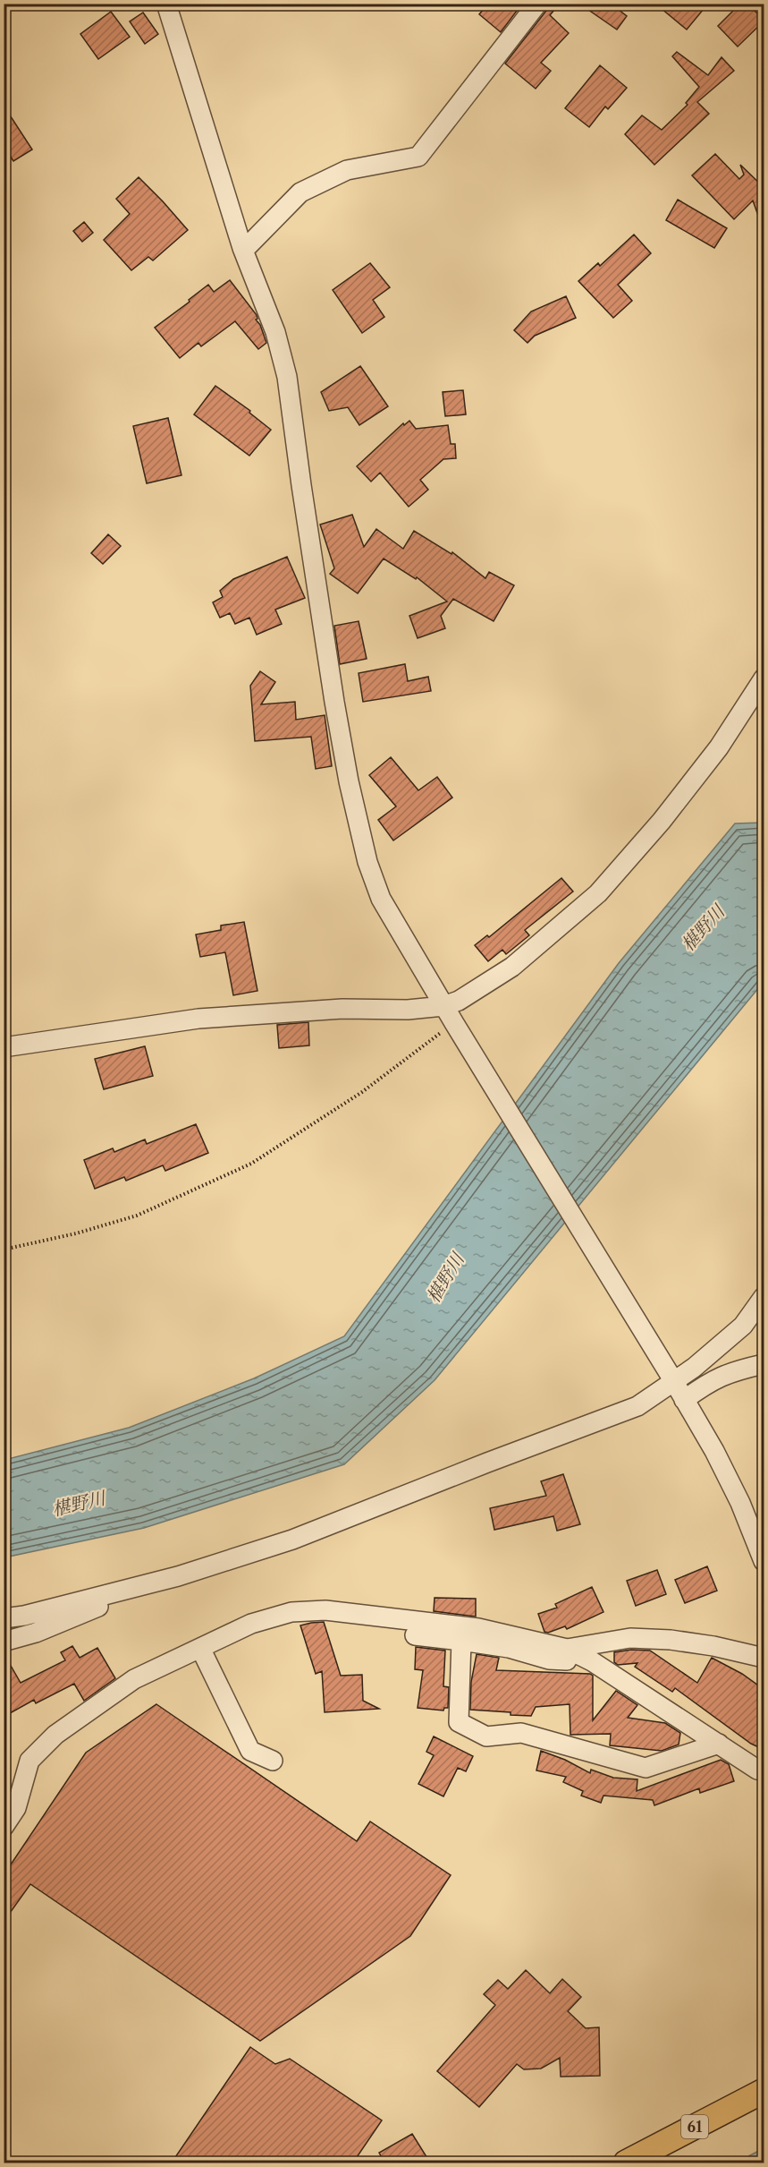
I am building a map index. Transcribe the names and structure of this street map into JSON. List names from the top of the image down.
{
  "streets": {
    "main road": ["61"]
  },
  "water": ["椹野川"]
}
